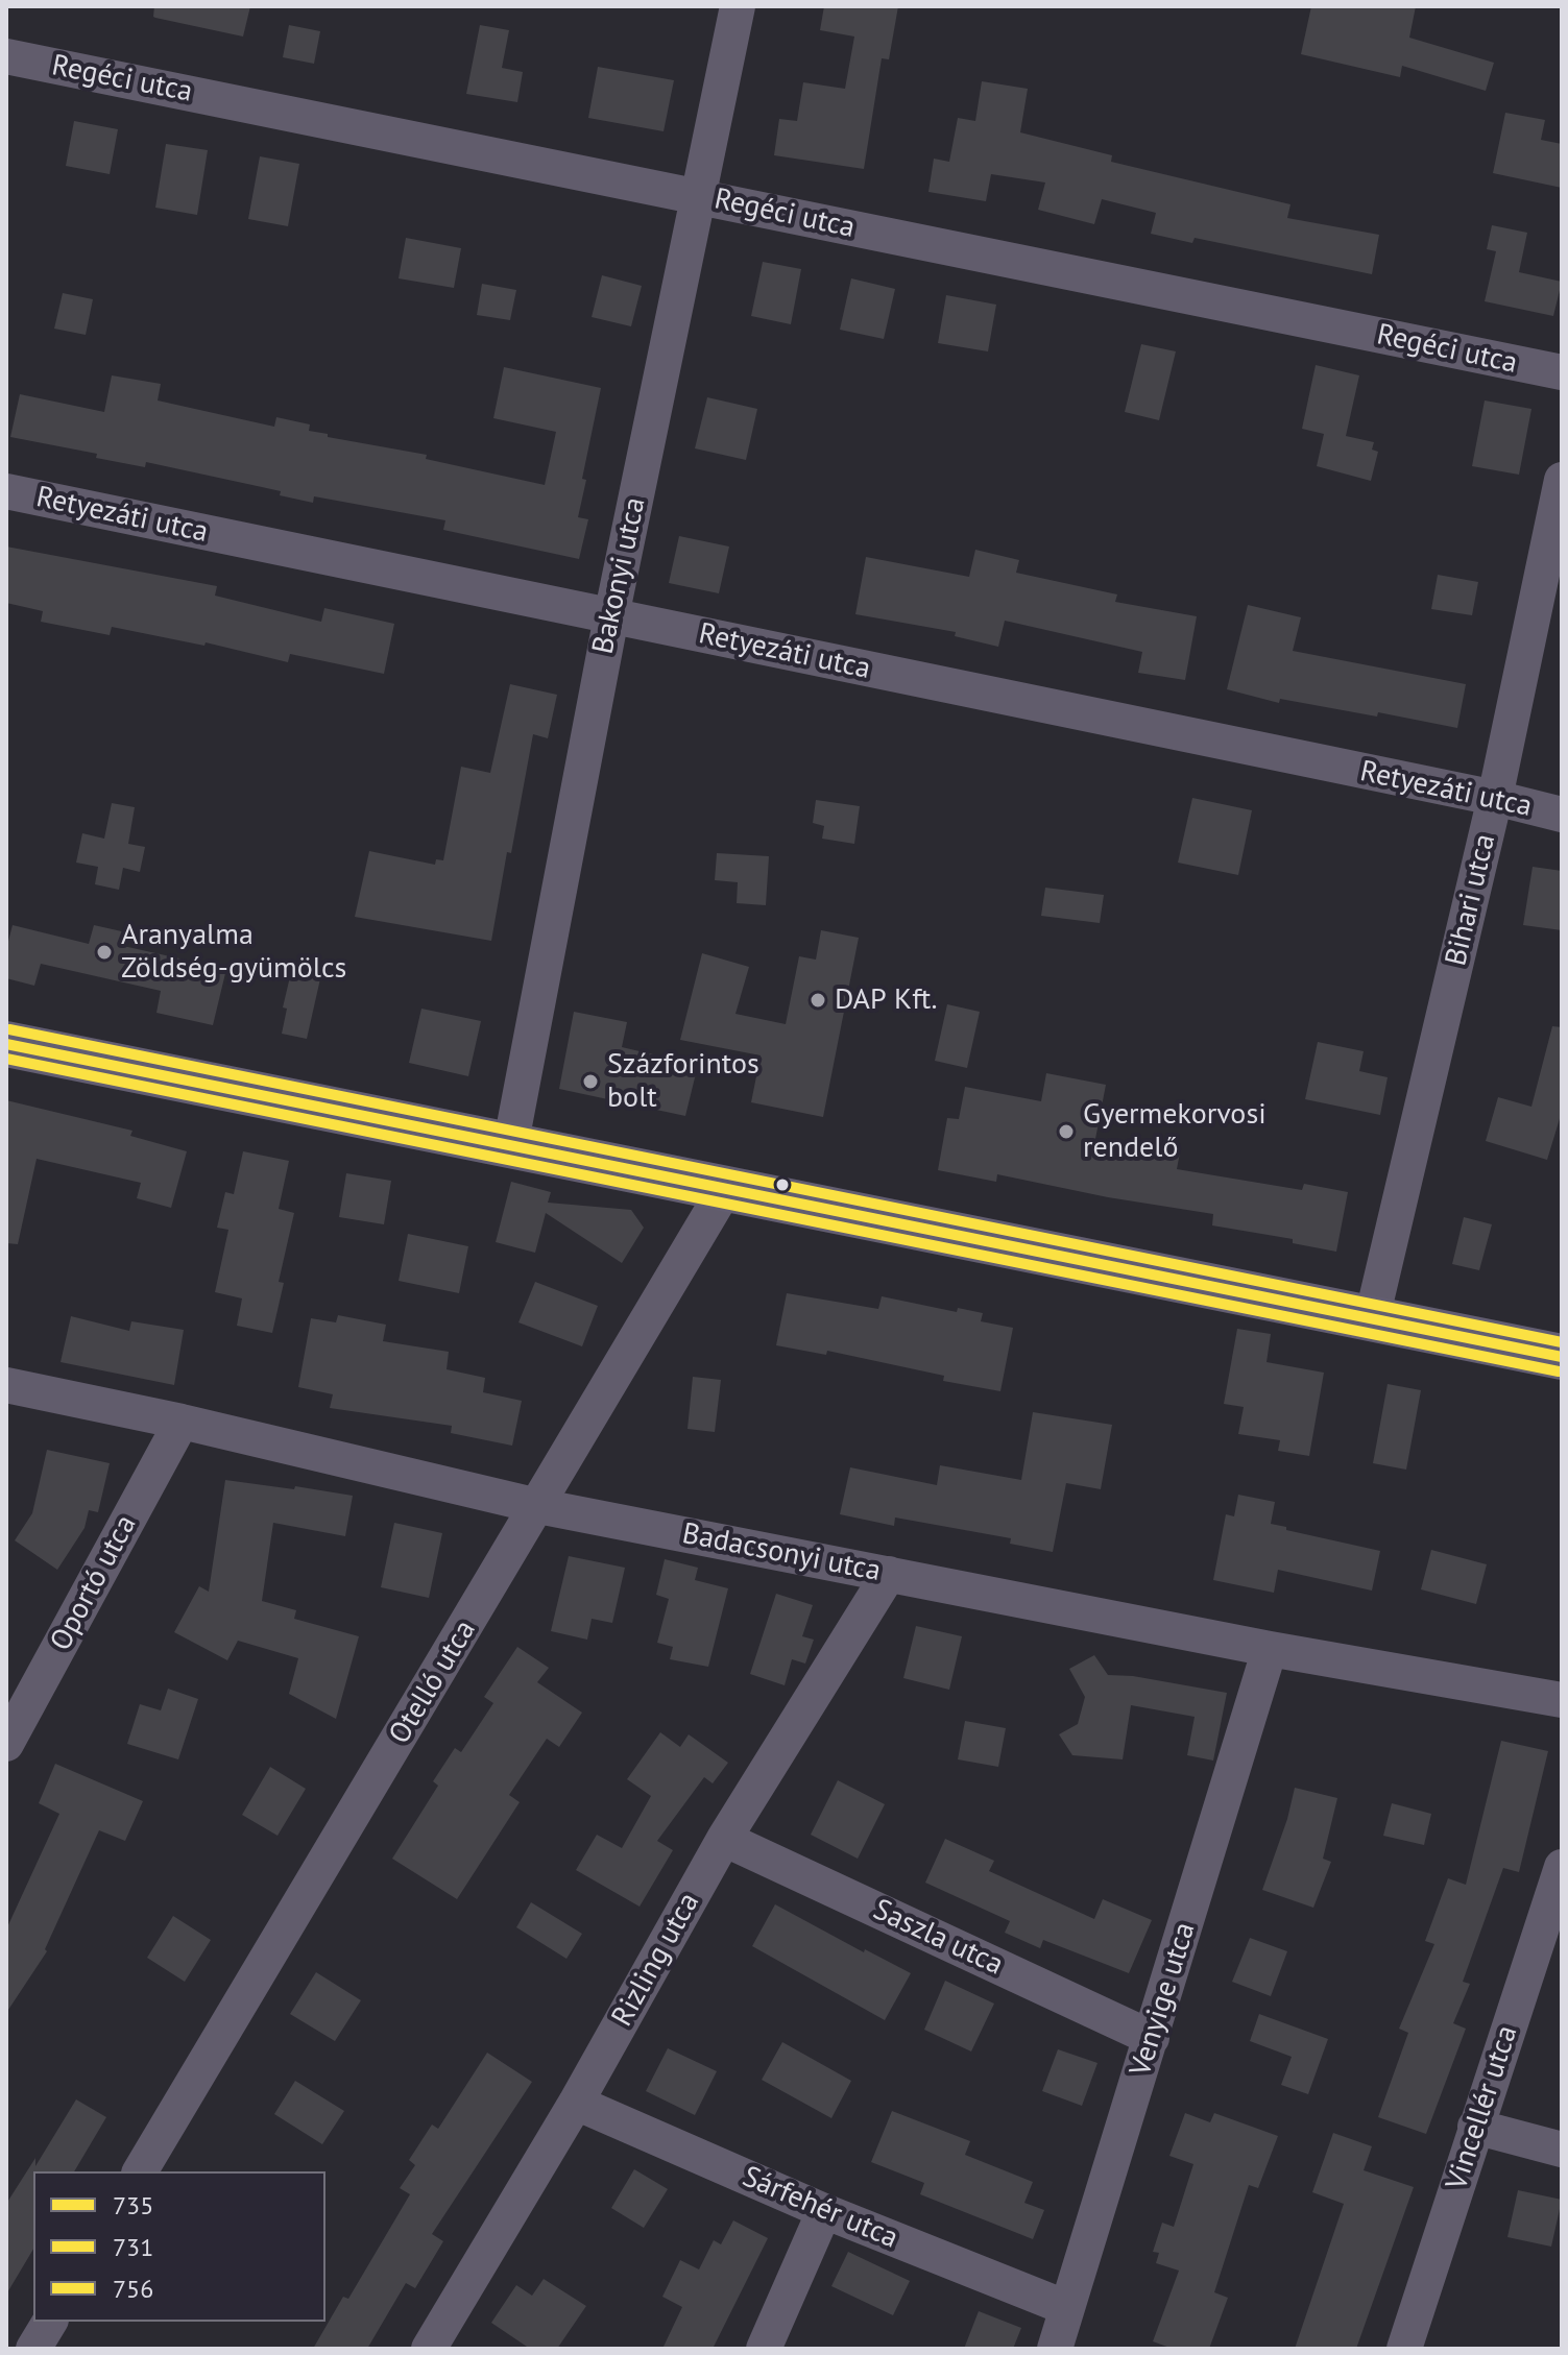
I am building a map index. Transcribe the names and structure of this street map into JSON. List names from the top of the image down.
{
  "streets": {
    "street": [
      "Regéci utca",
      "Retyezáti utca",
      "Bakonyi utca",
      "Bihari utca",
      "Badacsonyi utca",
      "Oportó utca",
      "Otelló utca",
      "Saszla utca",
      "Rizling utca",
      "Venyige utca",
      "Vincellér utca",
      "Sárfehér utca"
    ]
  },
  "crossings": [
    ["Regéci utca", "Bakonyi utca"],
    ["Retyezáti utca", "Bakonyi utca"],
    ["Retyezáti utca", "Bihari utca"],
    ["Badacsonyi utca", "Oportó utca"],
    ["Badacsonyi utca", "Otelló utca"],
    ["Badacsonyi utca", "Rizling utca"],
    ["Badacsonyi utca", "Venyige utca"],
    ["Saszla utca", "Rizling utca"],
    ["Saszla utca", "Venyige utca"],
    ["Rizling utca", "Sárfehér utca"],
    ["Venyige utca", "Sárfehér utca"]
  ],
  "places": [
    "Aranyalma Zöldség-gyümölcs",
    "DAP Kft.",
    "Százforintos bolt",
    "Gyermekorvosi rendelő"
  ],
  "lines": ["transit line 756", "transit line 735", "transit line 731"],
  "legend": ["735", "731", "756"]
}
